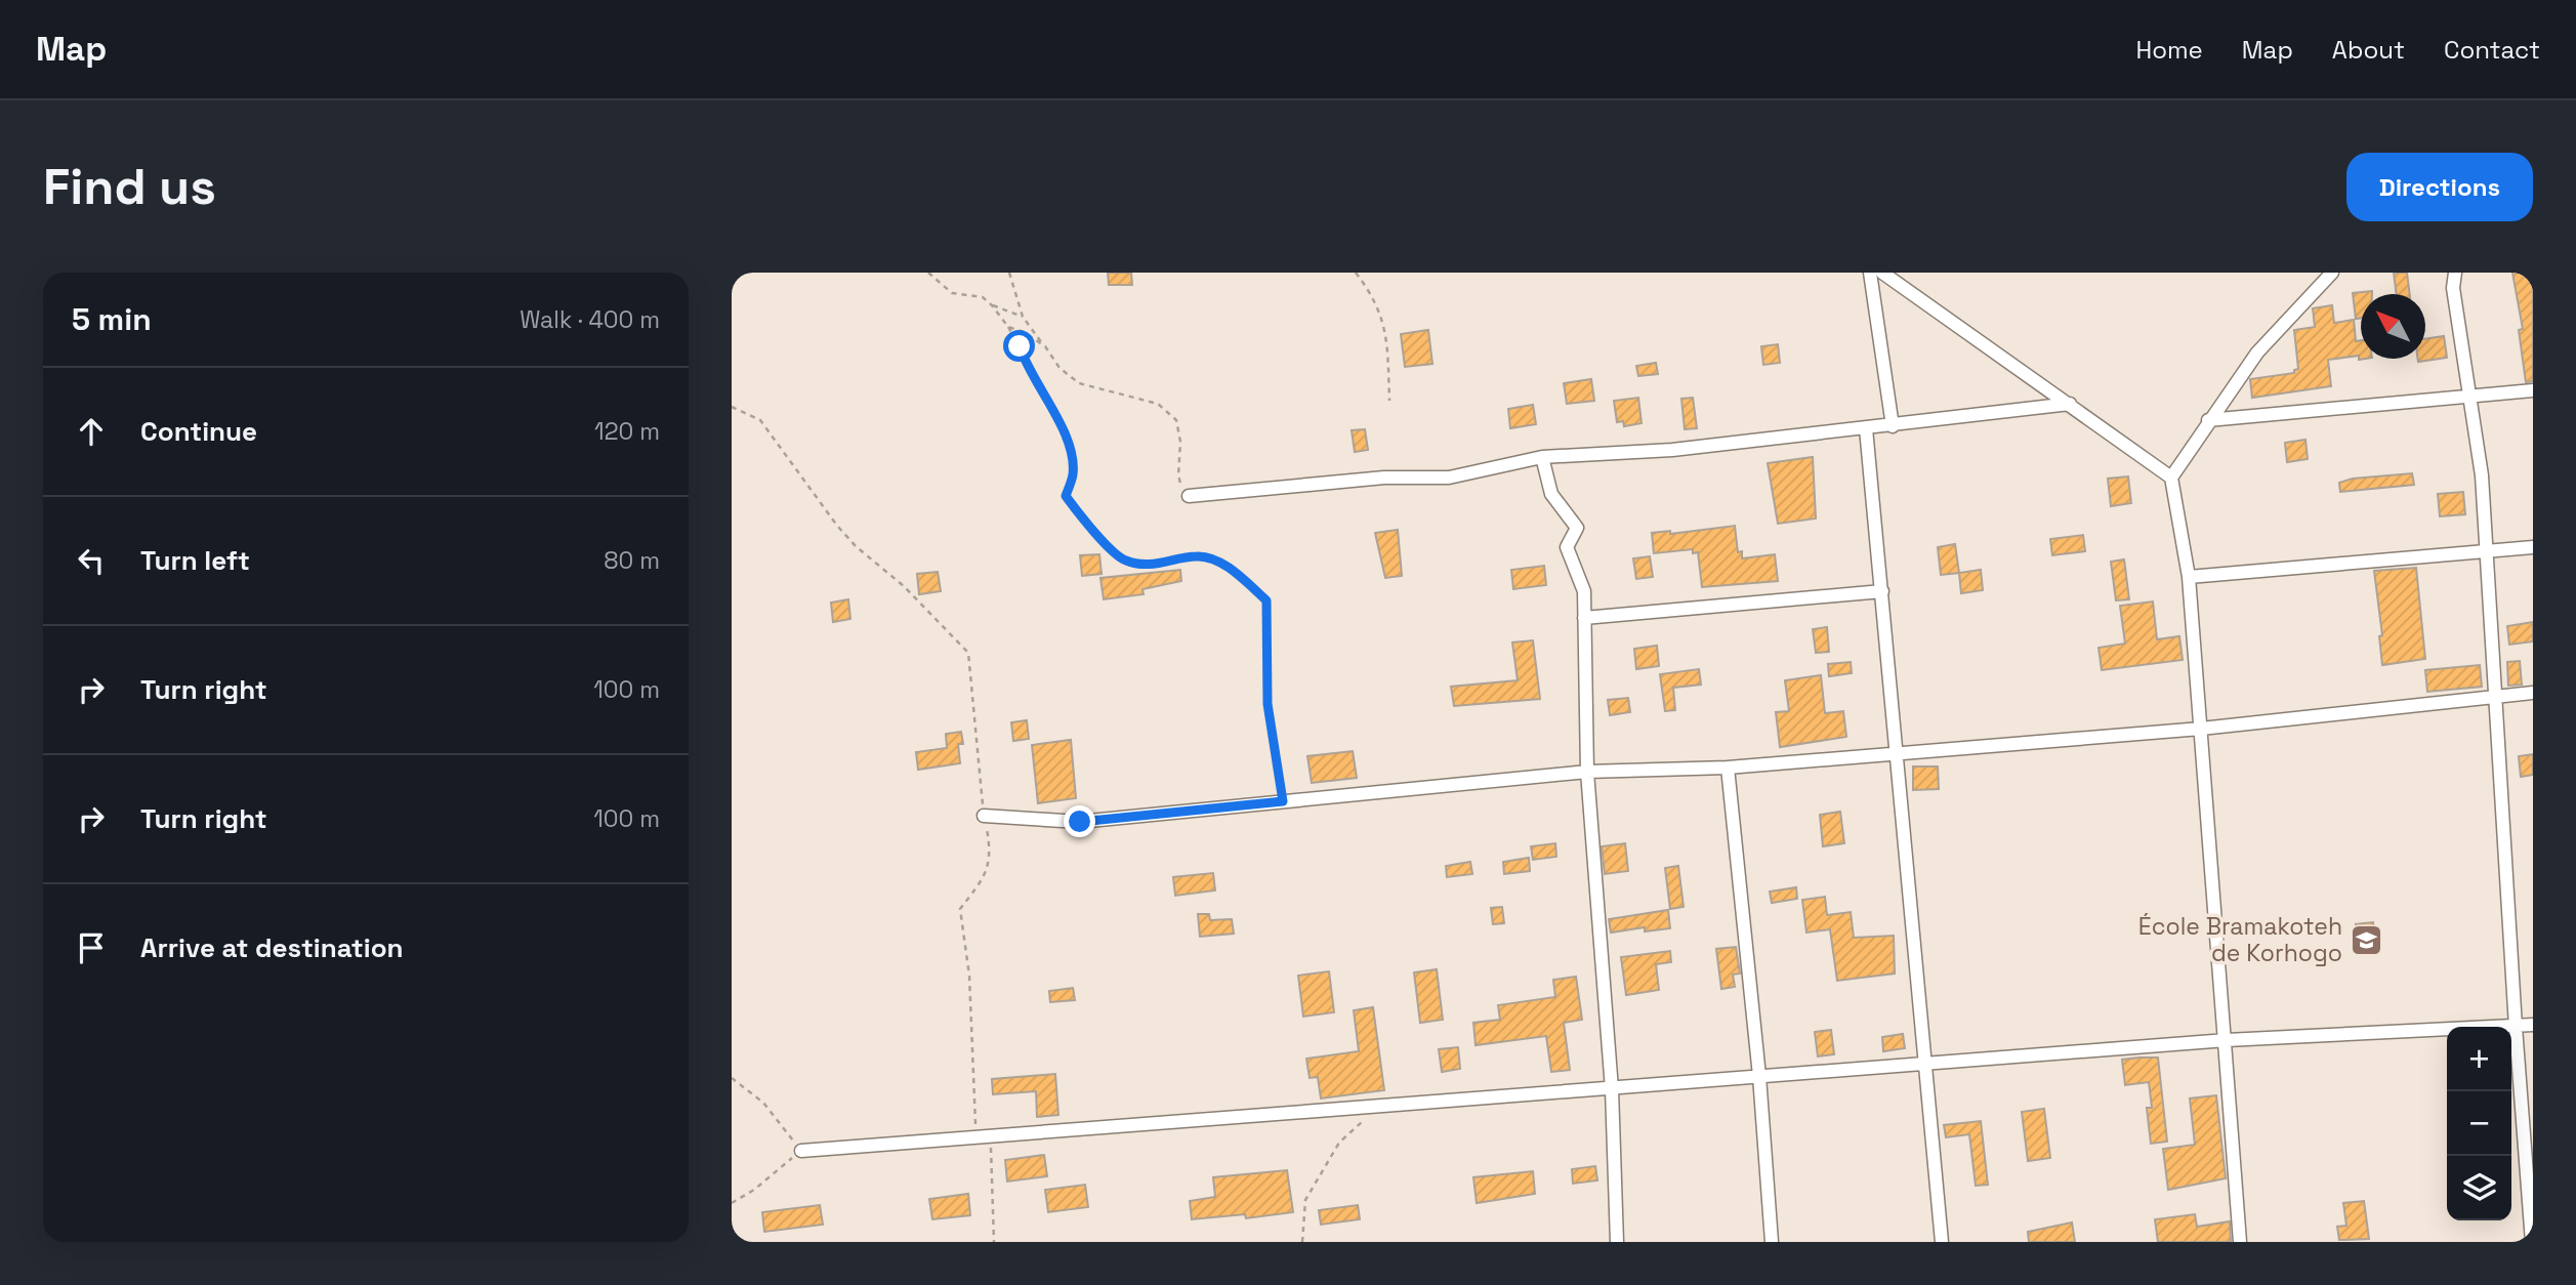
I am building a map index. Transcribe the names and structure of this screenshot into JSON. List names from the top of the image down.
{
  "places": {
    "school or university": ["École Bramakoteh de Korhogo"]
  },
  "north": "top left",
  "page": {
    "header": "Map",
    "nav": [
      "Home",
      "Map",
      "About",
      "Contact"
    ],
    "buttons": "Directions",
    "title": "Find us",
    "heading": ["5 min", "Walk · 400 m"],
    "list": [
      ["Continue", "120 m"],
      ["Turn left", "80 m"],
      ["Turn right", "100 m"],
      ["Turn right", "100 m"],
      "Arrive at destination"
    ],
    "map_buttons": ["+", "−"]
  }
}
